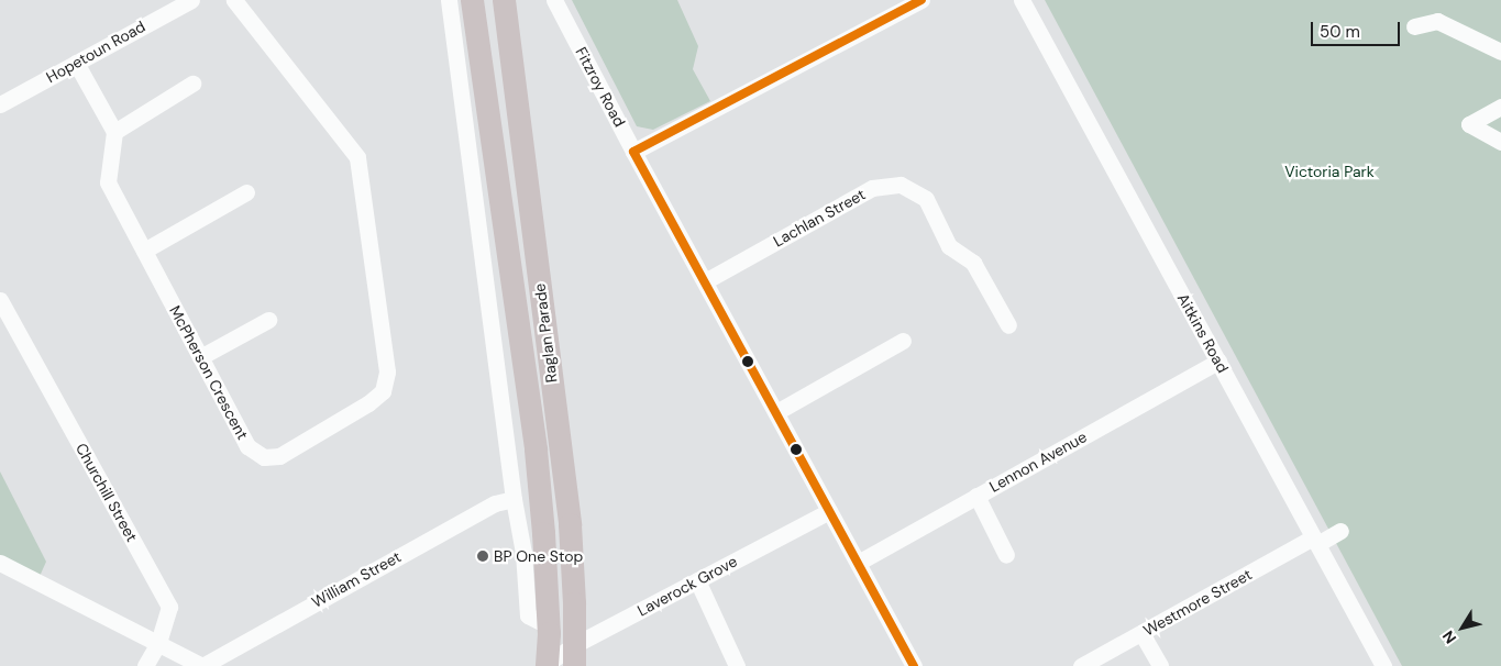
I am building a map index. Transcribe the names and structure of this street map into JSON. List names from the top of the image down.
{
  "streets": {
    "highway": ["Raglan Parade"],
    "street": [
      "Hopetoun Road",
      "Fitzroy Road",
      "Lachlan Street",
      "Aitkins Road",
      "McPherson Crescent",
      "Lennon Avenue",
      "Churchill Street",
      "William Street",
      "Laverock Grove",
      "Westmore Street"
    ]
  },
  "crossings": [
    ["Fitzroy Road", "Lachlan Street"],
    ["Fitzroy Road", "Lennon Avenue"],
    ["Fitzroy Road", "Laverock Grove"],
    ["Raglan Parade", "Laverock Grove"],
    ["Aitkins Road", "Lennon Avenue"],
    ["Aitkins Road", "Westmore Street"]
  ],
  "parks": ["Victoria Park"],
  "places": ["BP One Stop"],
  "scale_bar": "50 m",
  "north": "bottom left"
}
